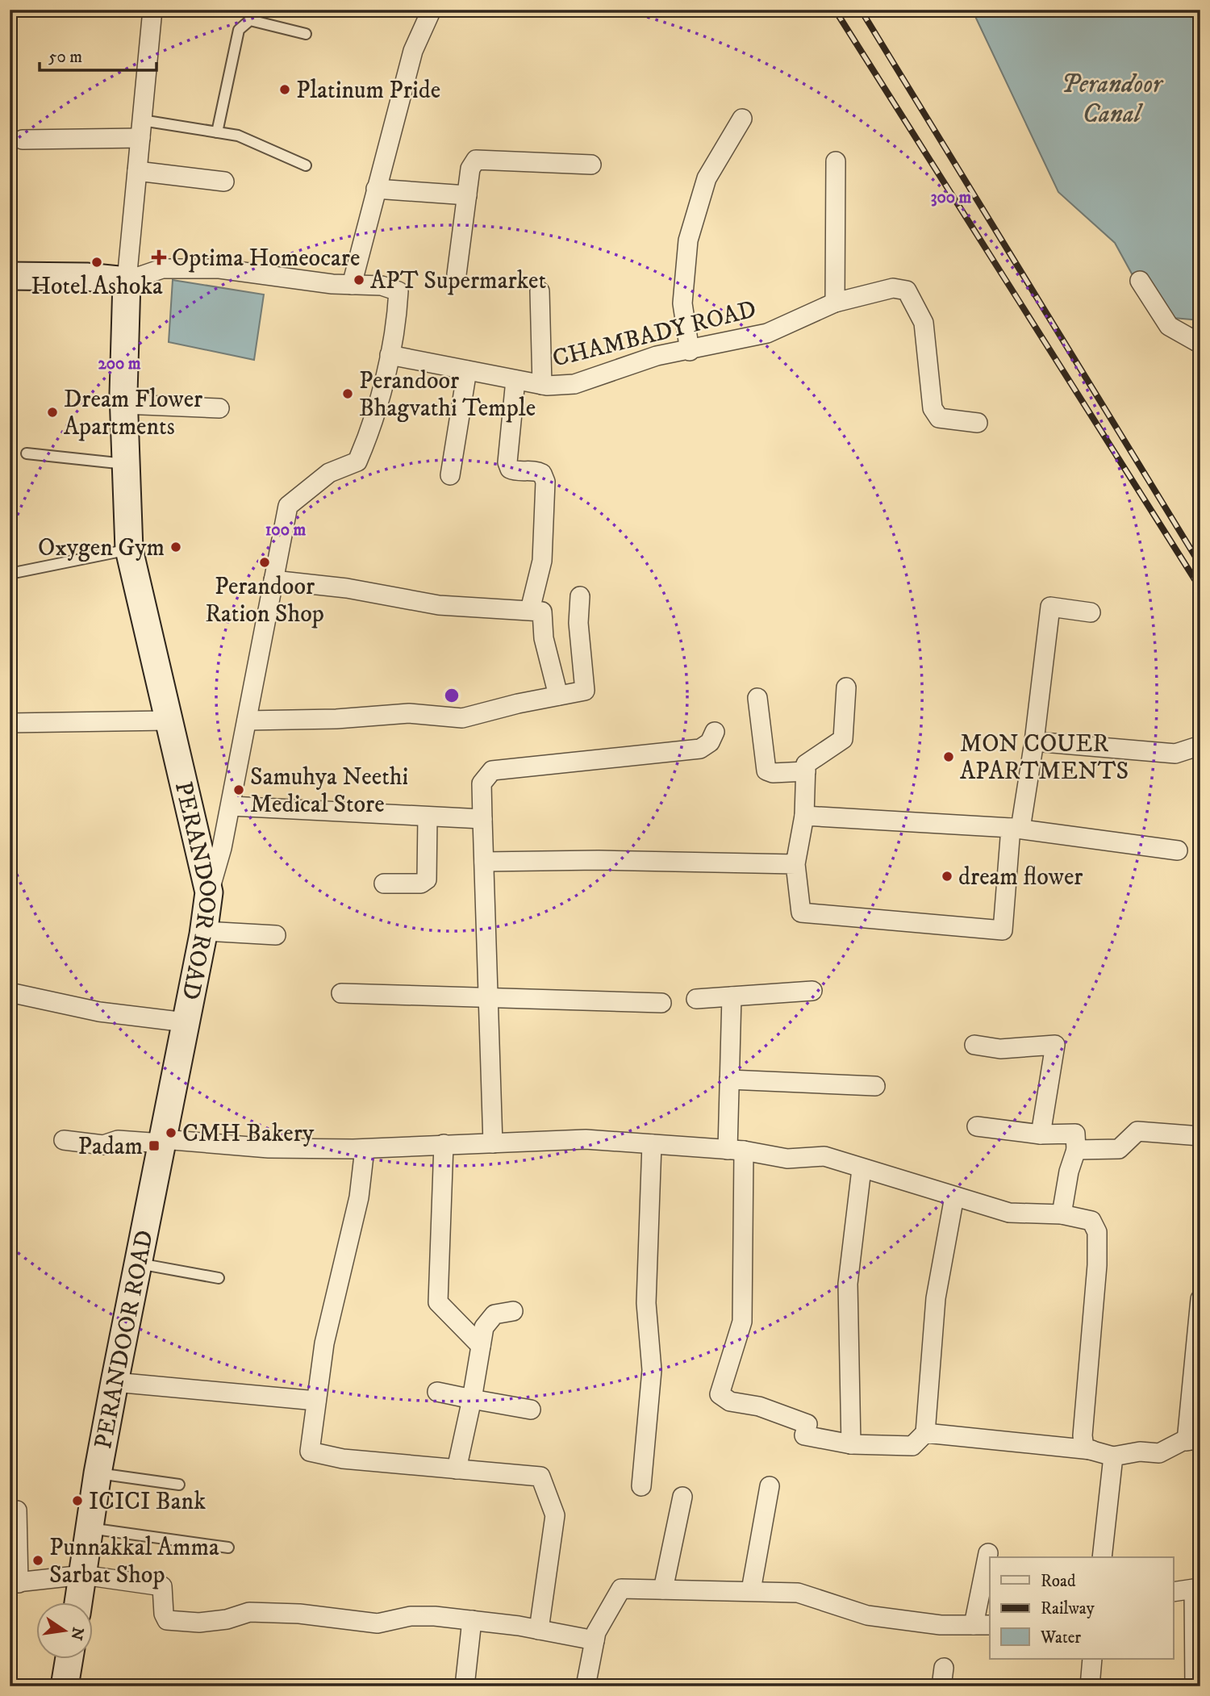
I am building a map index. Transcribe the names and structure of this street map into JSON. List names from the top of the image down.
{
  "streets": {
    "main road": ["PERANDOOR ROAD"],
    "street": ["CHAMBADY ROAD"]
  },
  "water": ["Perandoor Canal"],
  "places": {
    "other": [
      "Platinum Pride",
      "Hotel Ashoka",
      "APT Supermarket",
      "Perandoor Bhagvathi Temple",
      "Dream Flower Apartments",
      "Oxygen Gym",
      "Perandoor Ration Shop",
      "MON COUER APARTMENTS",
      "Samuhya Neethi Medical Store",
      "dream flower",
      "CMH Bakery",
      "ICICI Bank",
      "Punnakkal Amma Sarbat Shop"
    ],
    "health": ["Optima Homeocare"],
    "transit": ["Padam"]
  },
  "legend": ["Road", "Railway", "Water"],
  "scale_bar": "50 m",
  "north": "right",
  "rings": ["300 m", "200 m", "100 m"]
}
